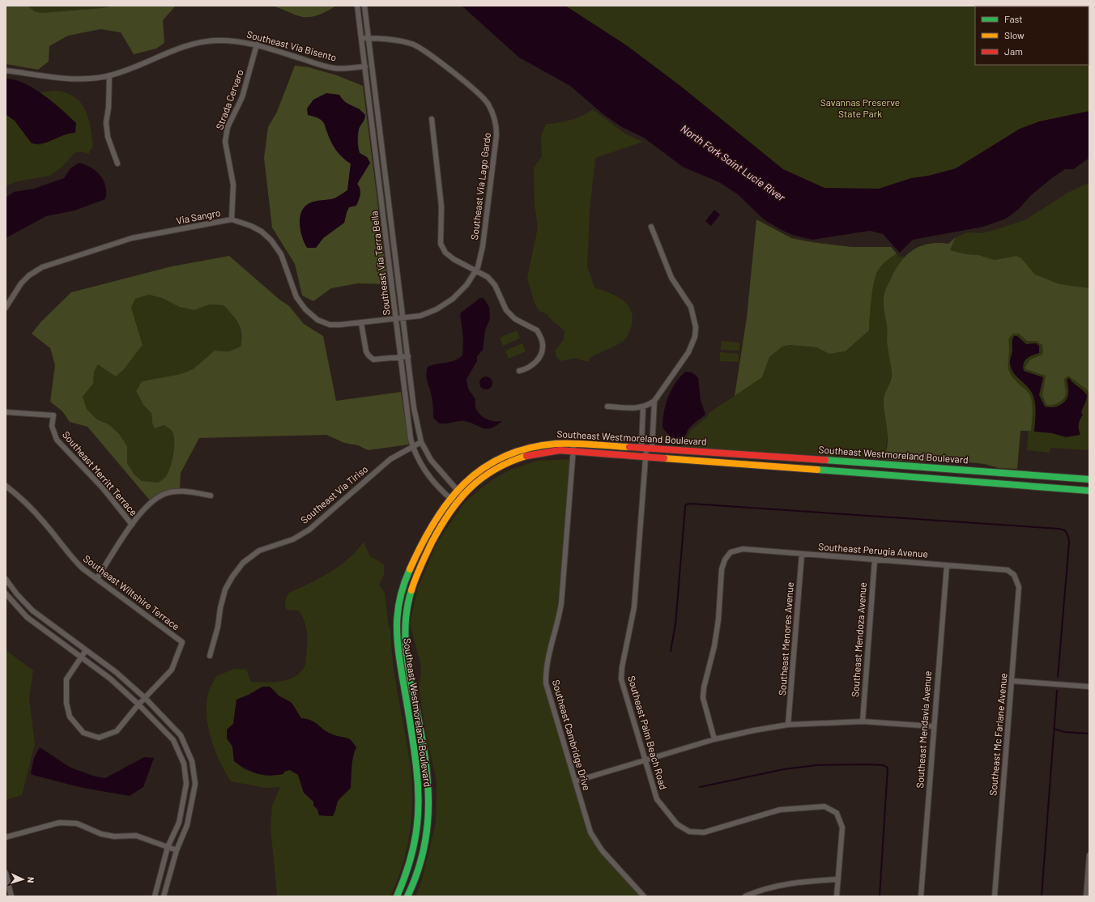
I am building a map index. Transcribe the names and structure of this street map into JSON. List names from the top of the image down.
{
  "streets": {
    "street": [
      "Southeast Via Bisento",
      "Strada Cervaro",
      "Southeast Via Lago Gardo",
      "Via Sangro",
      "Southeast Via Terra Bella",
      "Southeast Westmoreland Boulevard",
      "Southeast Merritt Terrace",
      "Southeast Via Tiriso",
      "Southeast Perugia Avenue",
      "Southeast Wiltshire Terrace",
      "Southeast Menores Avenue",
      "Southeast Mendoza Avenue",
      "Southeast Mendavia Avenue",
      "Southeast Palm Beach Road",
      "Southeast Mc Farlane Avenue",
      "Southeast Cambridge Drive"
    ]
  },
  "crossings": [
    ["Southeast Via Bisento", "Strada Cervaro"],
    ["Southeast Via Bisento", "Southeast Via Terra Bella"],
    ["Strada Cervaro", "Via Sangro"],
    ["Southeast Via Lago Gardo", "Via Sangro"],
    ["Southeast Via Lago Gardo", "Southeast Via Terra Bella"],
    ["Via Sangro", "Southeast Via Terra Bella"],
    ["Southeast Via Terra Bella", "Southeast Westmoreland Boulevard"],
    ["Southeast Via Terra Bella", "Southeast Via Tiriso"],
    ["Southeast Westmoreland Boulevard", "Southeast Palm Beach Road"],
    ["Southeast Westmoreland Boulevard", "Southeast Cambridge Drive"],
    ["Southeast Perugia Avenue", "Southeast Menores Avenue"],
    ["Southeast Perugia Avenue", "Southeast Mendoza Avenue"],
    ["Southeast Perugia Avenue", "Southeast Mendavia Avenue"],
    ["Southeast Perugia Avenue", "Southeast Mc Farlane Avenue"]
  ],
  "water": ["North Fork Saint Lucie River"],
  "parks": ["Savannas Preserve State Park"],
  "legend": ["Fast", "Slow", "Jam"],
  "north": "right"
}
